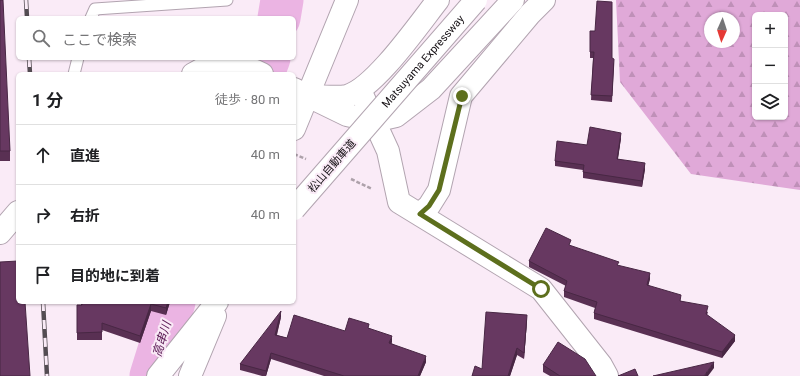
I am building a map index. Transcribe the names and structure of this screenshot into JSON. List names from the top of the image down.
{
  "streets": {
    "main road": ["Matsuyama Expressway", "松山自動車道"]
  },
  "crossings": [
    ["Matsuyama Expressway", "松山自動車道"]
  ],
  "water": ["高串川"],
  "north": "bottom",
  "page": {
    "map_buttons": ["+", "−"],
    "search": "ここで検索",
    "heading": ["1 分", "徒歩 · 80 m"],
    "list": [
      ["直進", "40 m"],
      ["右折", "40 m"],
      "目的地に到着"
    ]
  }
}
